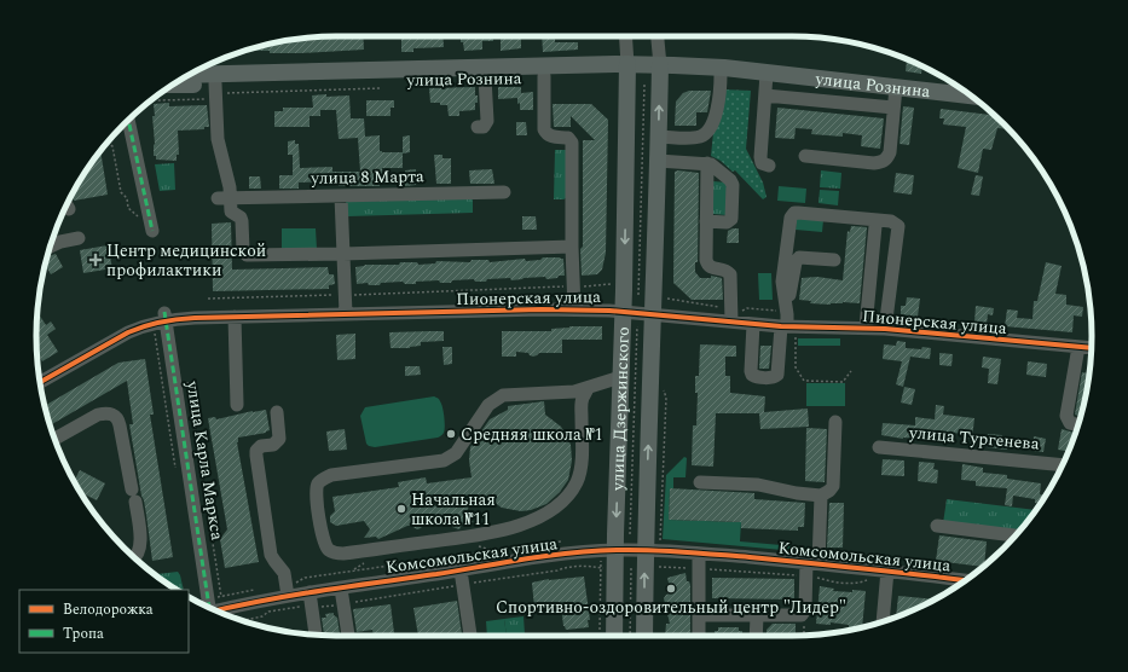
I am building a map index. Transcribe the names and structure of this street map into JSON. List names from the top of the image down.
{
  "streets": {
    "main road": ["улица Рознина", "улица Дзержинского"],
    "street": [
      "улица 8 Марта",
      "Пионерская улица",
      "улица Тургенева",
      "улица Карла Маркса",
      "Комсомольская улица"
    ]
  },
  "crossings": [
    ["улица Рознина", "улица Дзержинского"],
    ["Пионерская улица", "улица Дзержинского"],
    ["Пионерская улица", "улица Карла Маркса"],
    ["улица Дзержинского", "Комсомольская улица"]
  ],
  "places": {
    "health": ["Центр медицинской профилактики"],
    "other": ["Средняя школа №1", "Начальная школа №11", "Спортивно-оздоровительный центр \"Лидер\""]
  },
  "legend": ["Велодорожка", "Тропа"]
}
